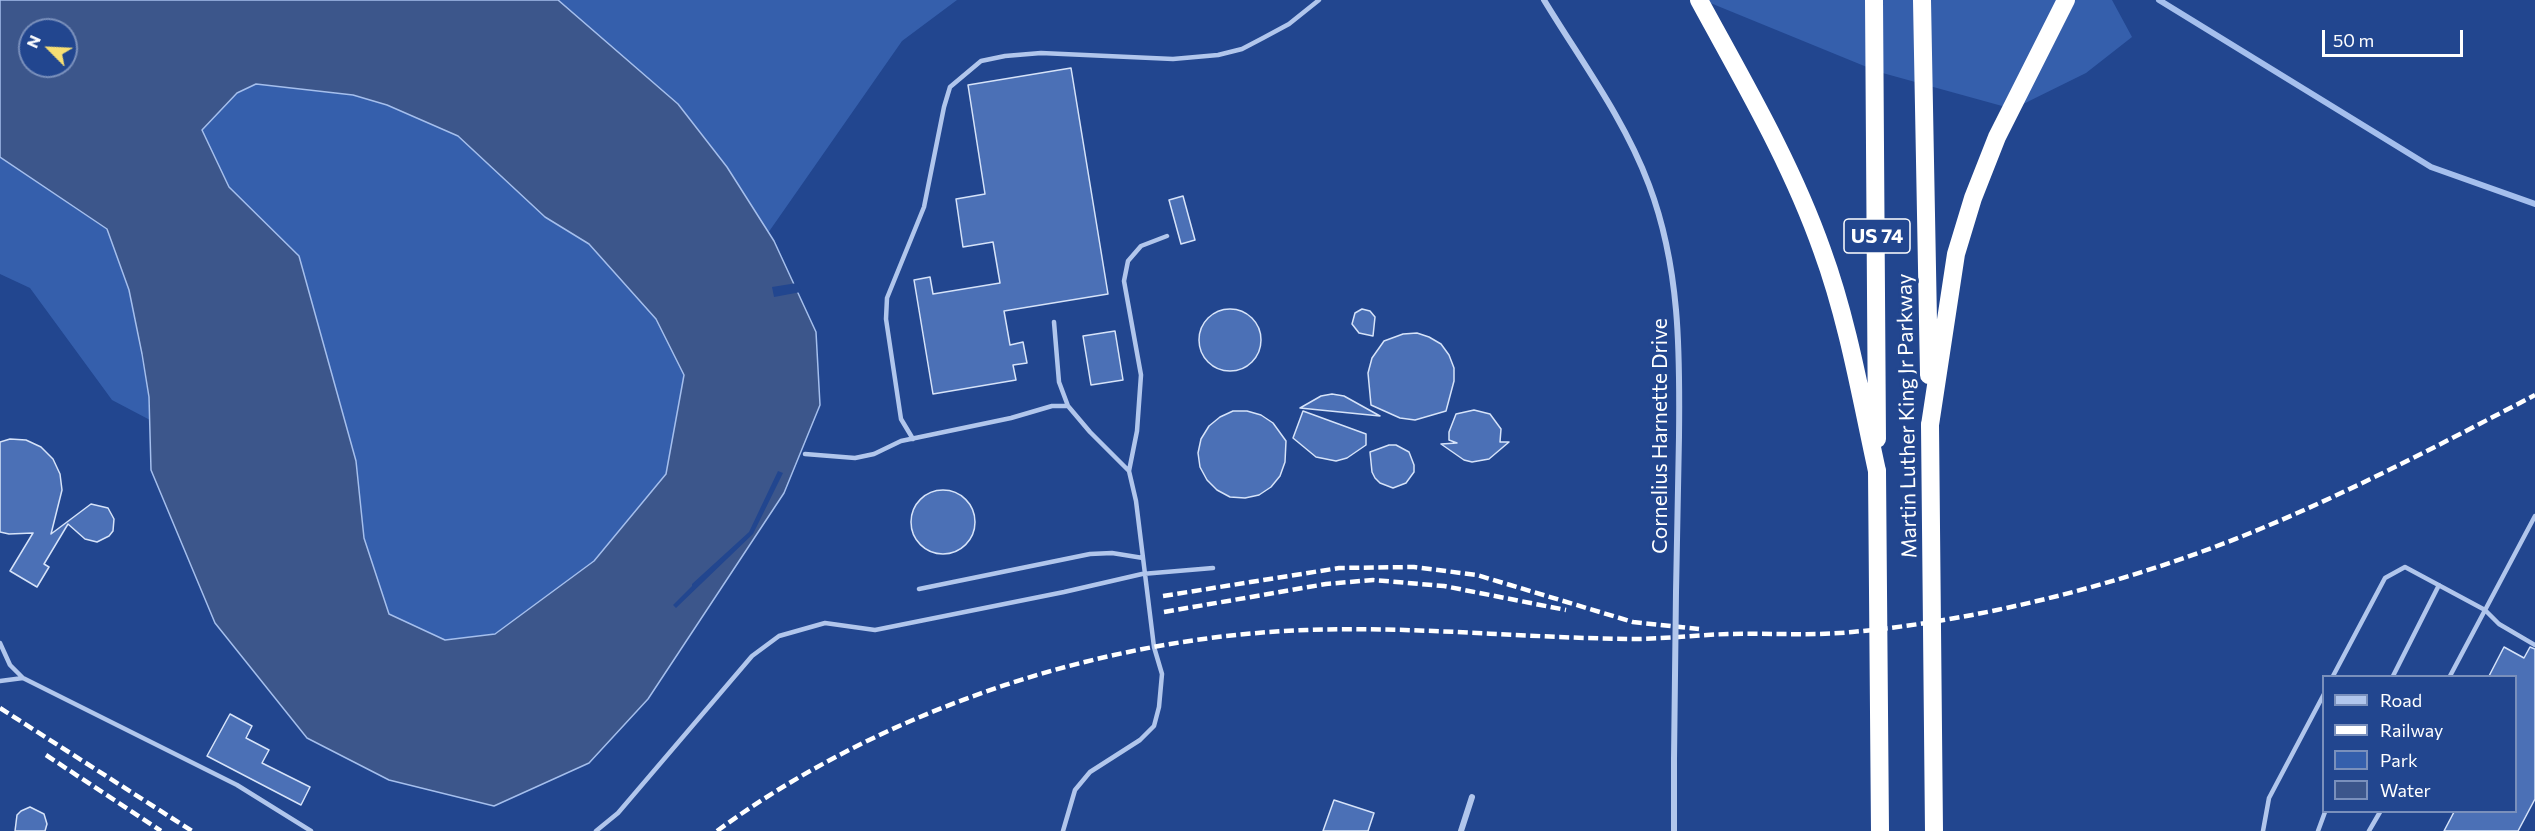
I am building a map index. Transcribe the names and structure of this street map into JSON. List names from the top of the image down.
{
  "streets": {
    "highway": ["US 74", "Martin Luther King Jr Parkway"],
    "street": ["Cornelius Harnette Drive"]
  },
  "legend": [
    "Road",
    "Railway",
    "Park",
    "Water"
  ],
  "scale_bar": "50 m",
  "north": "top left"
}
